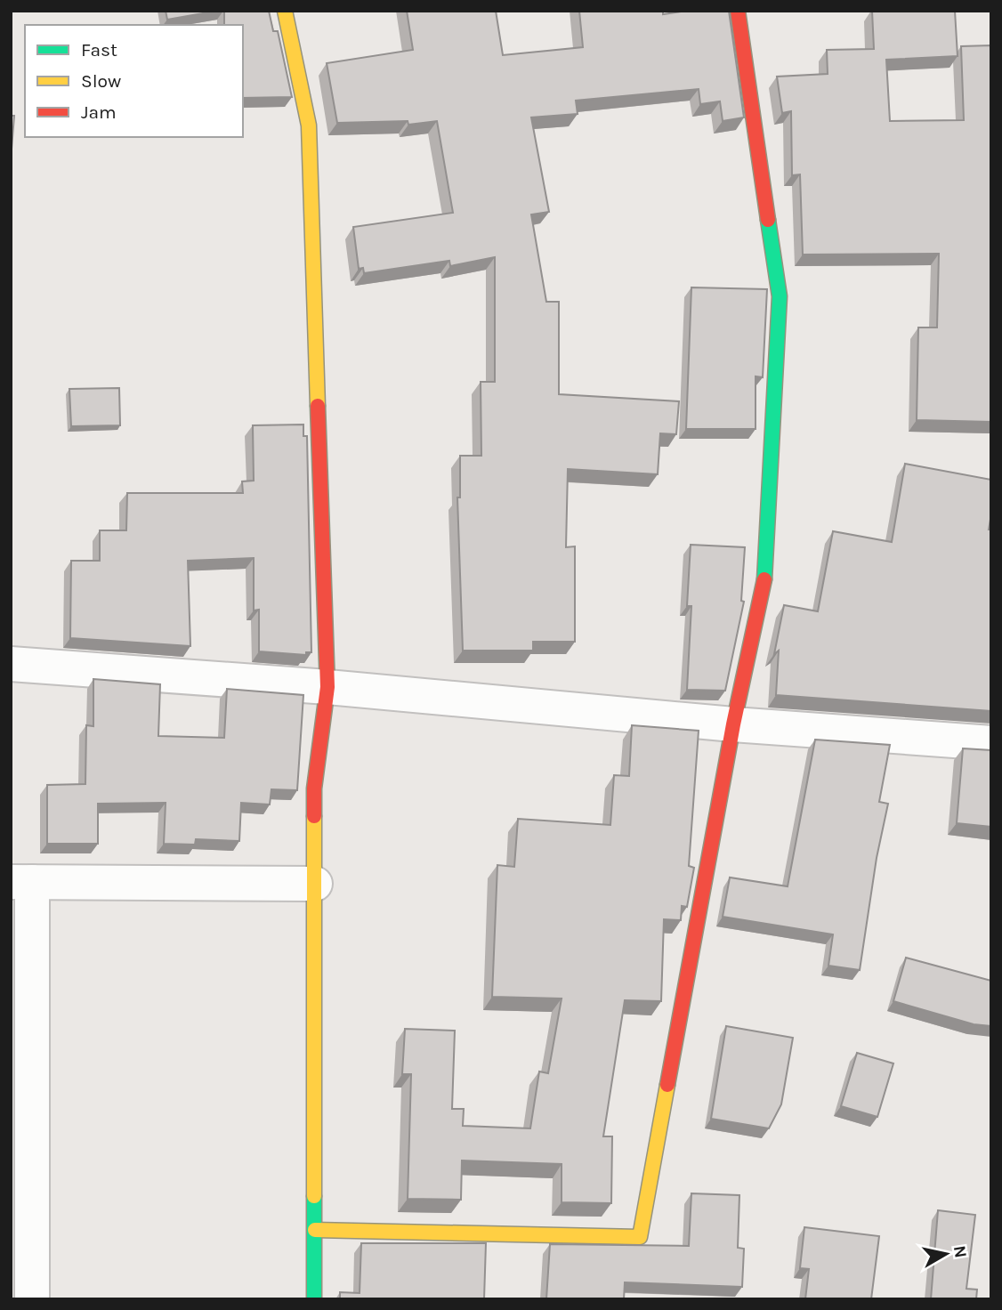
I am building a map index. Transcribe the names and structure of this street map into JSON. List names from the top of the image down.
{
  "legend": ["Fast", "Slow", "Jam"],
  "north": "right"
}
